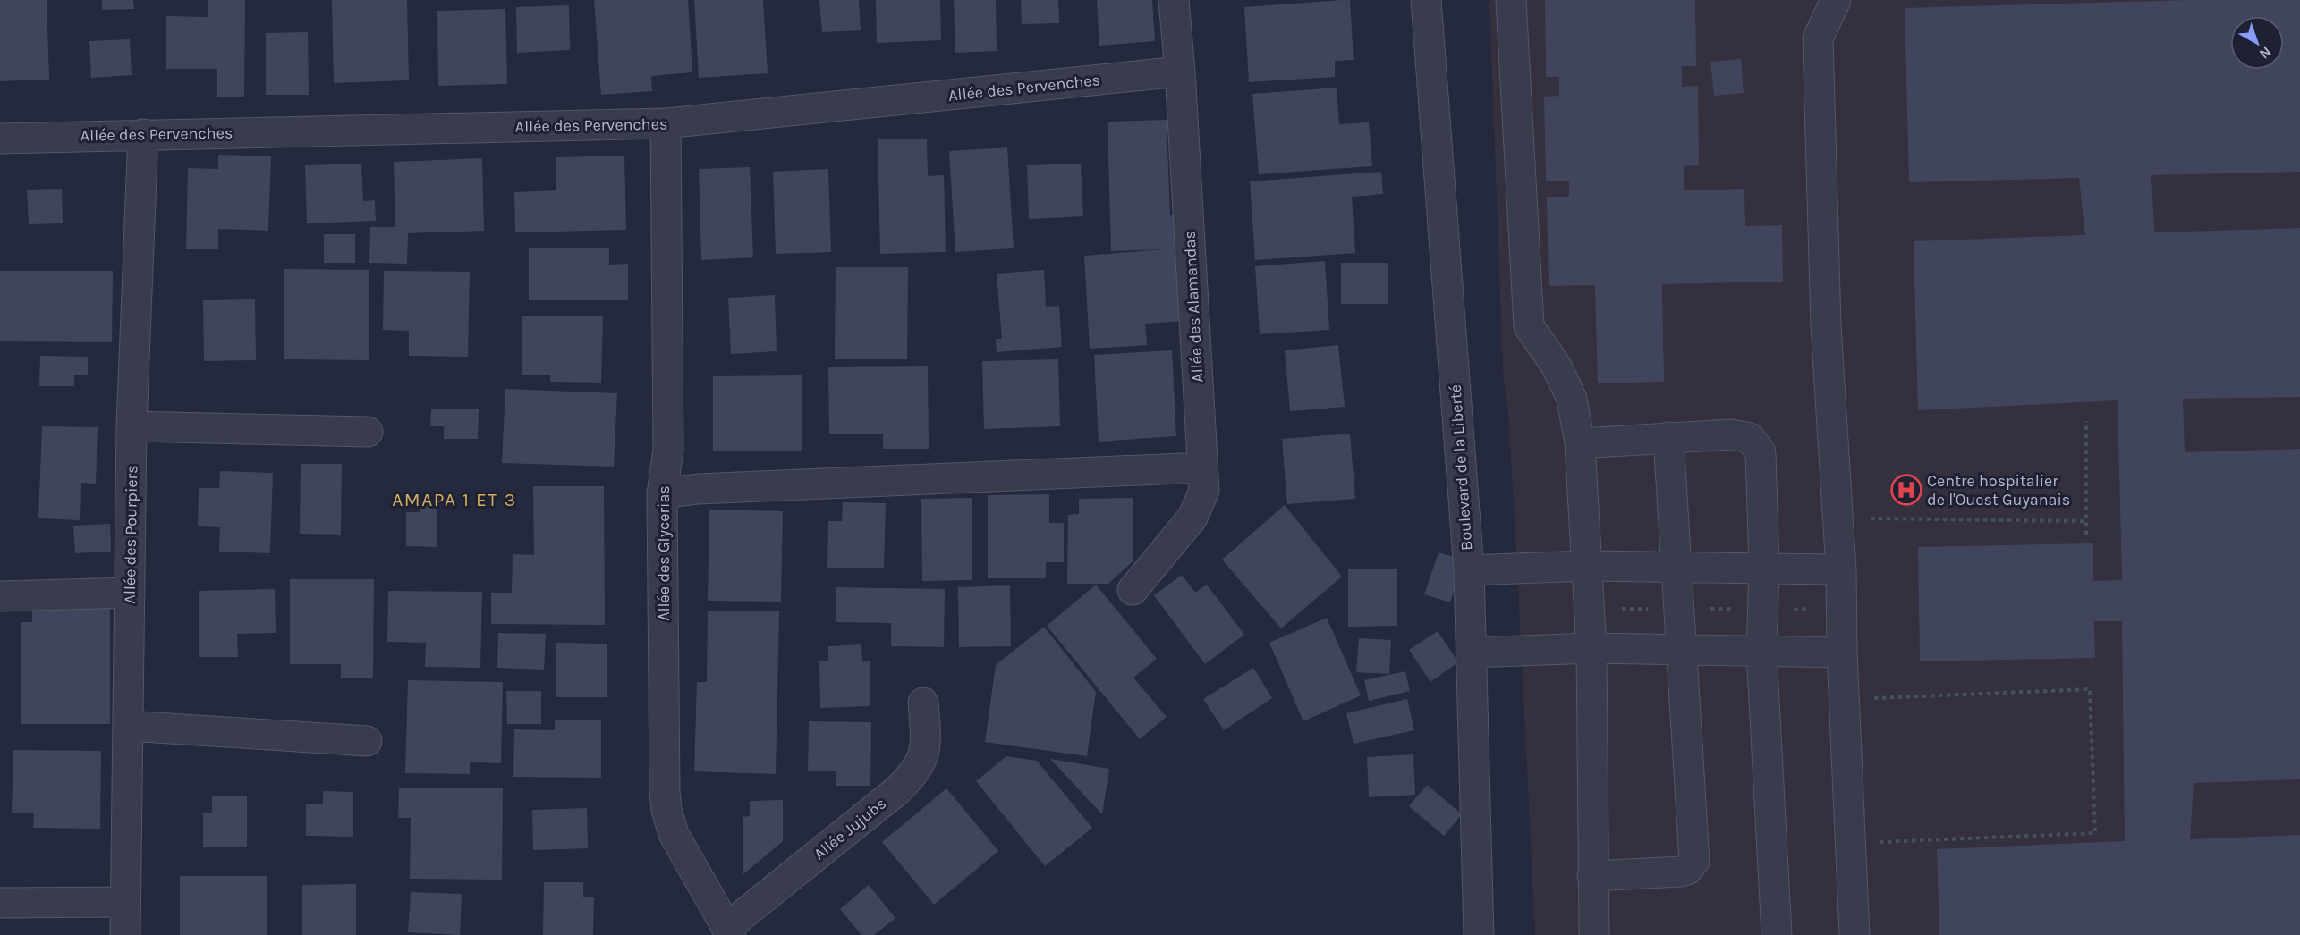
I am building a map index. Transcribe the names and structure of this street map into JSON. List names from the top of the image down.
{
  "streets": {
    "street": [
      "Allée des Pervenches",
      "Allée des Alamandas",
      "Boulevard de la Liberté",
      "Allée des Pourpiers",
      "Allée des Glycerias",
      "Allée Jujubs"
    ]
  },
  "crossings": [
    ["Allée des Pervenches", "Allée des Alamandas"],
    ["Allée des Pervenches", "Allée des Pourpiers"],
    ["Allée des Pervenches", "Allée des Glycerias"],
    ["Allée des Glycerias", "Allée Jujubs"]
  ],
  "districts": ["AMAPA 1 ET 3"],
  "places": {
    "hospital": ["Centre hospitalier de l'Ouest Guyanais"]
  },
  "north": "bottom right"
}
